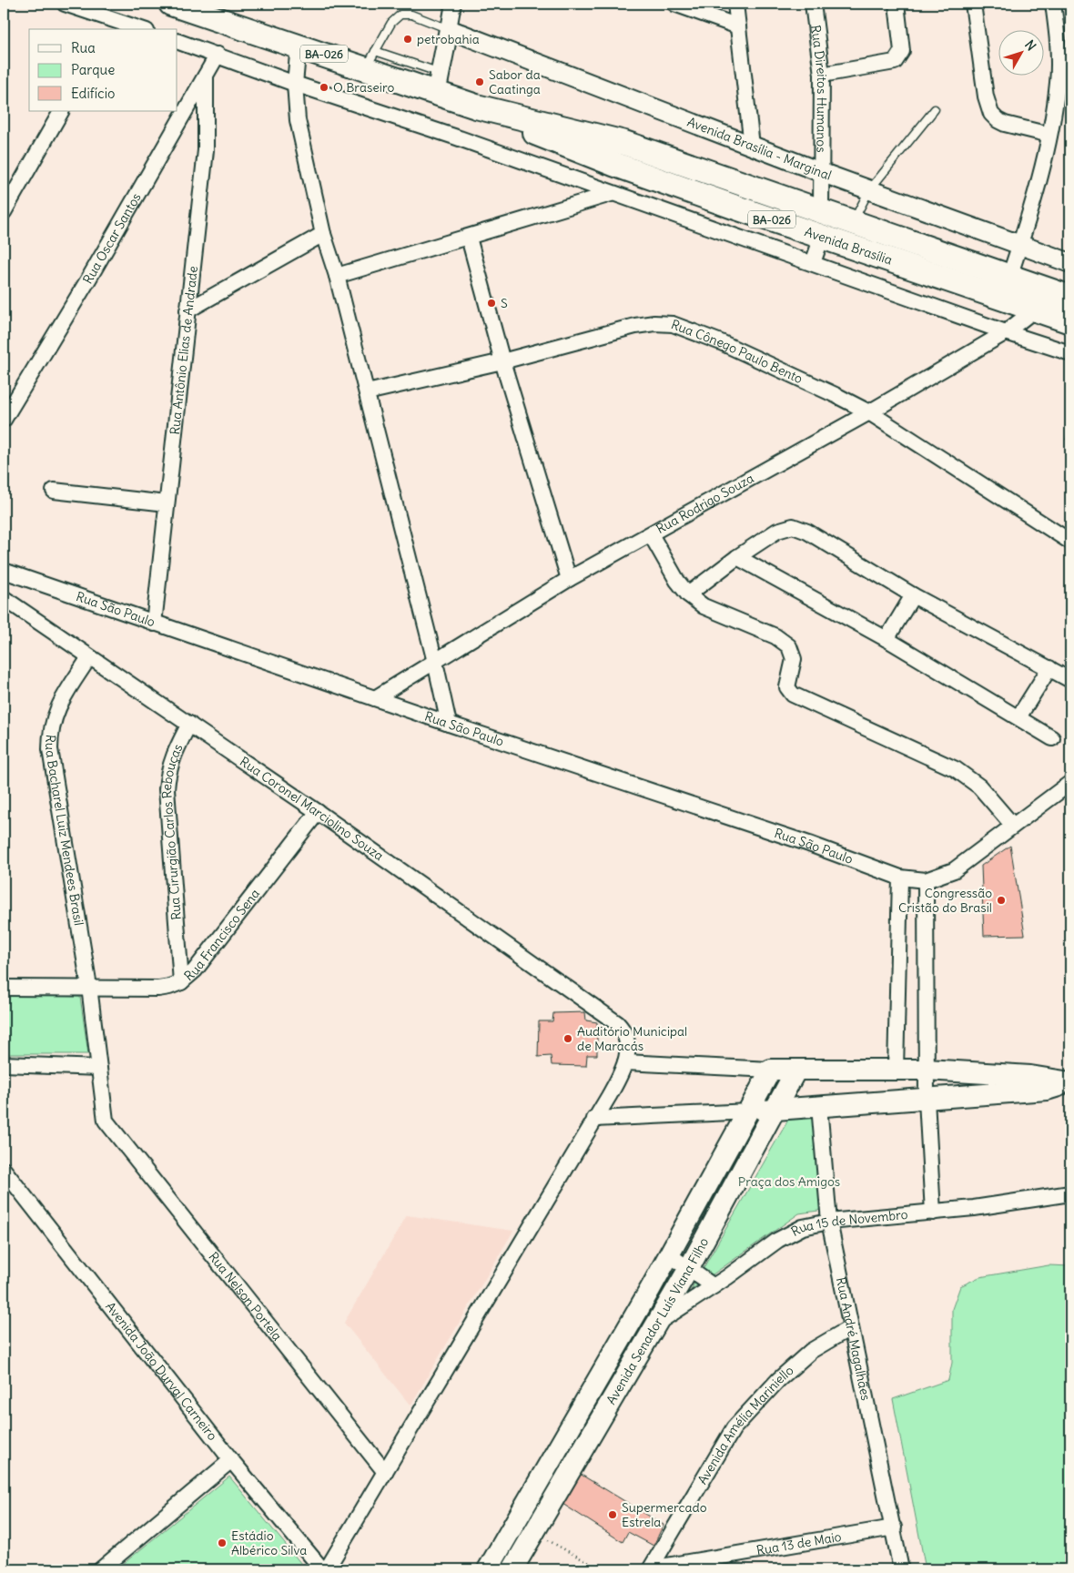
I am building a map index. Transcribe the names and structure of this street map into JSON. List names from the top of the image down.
{
  "streets": {
    "main road": ["BA-026", "Avenida Brasília", "Avenida Senador Luís Viana Filho"],
    "street": [
      "Rua Direitos Humanos",
      "Avenida Brasília - Marginal",
      "Rua Oscar Santos",
      "Rua Antônio Elias de Andrade",
      "Rua Cônego Paulo Bento",
      "Rua Rodrigo Souza",
      "Rua São Paulo",
      "Rua Coronel Marciolino Souza",
      "Rua Bacharel Luiz Mendees Brasil",
      "Rua Cirurgião Carlos Rebouças",
      "Rua Francisco Sena",
      "Rua 15 de Novembro",
      "Rua Nelson Portela",
      "Rua André Magalhães",
      "Avenida João Durval Carneiro",
      "Avenida Amélia Mariniello",
      "Rua 13 de Maio"
    ]
  },
  "crossings": [
    ["Rua Direitos Humanos", "Avenida Brasília - Marginal"],
    ["Rua Direitos Humanos", "Avenida Brasília"],
    ["Rua Oscar Santos", "Rua Antônio Elias de Andrade"],
    ["Avenida Brasília", "Rua Rodrigo Souza"],
    ["Rua Antônio Elias de Andrade", "Rua São Paulo"],
    ["Rua Cônego Paulo Bento", "Rua Rodrigo Souza"],
    ["Rua Rodrigo Souza", "Rua São Paulo"],
    ["Rua Coronel Marciolino Souza", "Rua Bacharel Luiz Mendees Brasil"],
    ["Rua Coronel Marciolino Souza", "Rua Cirurgião Carlos Rebouças"],
    ["Rua Coronel Marciolino Souza", "Rua Francisco Sena"],
    ["Rua Bacharel Luiz Mendees Brasil", "Rua Francisco Sena"],
    ["Rua Bacharel Luiz Mendees Brasil", "Rua Nelson Portela"],
    ["Rua Cirurgião Carlos Rebouças", "Rua Francisco Sena"],
    ["Rua 15 de Novembro", "Avenida Senador Luís Viana Filho"],
    ["Rua 15 de Novembro", "Rua André Magalhães"],
    ["Rua André Magalhães", "Avenida Amélia Mariniello"],
    ["Rua André Magalhães", "Rua 13 de Maio"],
    ["Avenida Amélia Mariniello", "Rua 13 de Maio"]
  ],
  "parks": ["Praça dos Amigos"],
  "places": [
    "petrobahia",
    "Sabor da Caatinga",
    "O Braseiro",
    "S",
    "Congressão Cristão do Brasil",
    "Auditório Municipal de Maracás",
    "Supermercado Estrela",
    "Estádio Albérico Silva"
  ],
  "legend": ["Rua", "Parque", "Edifício"],
  "north": "top right"
}
